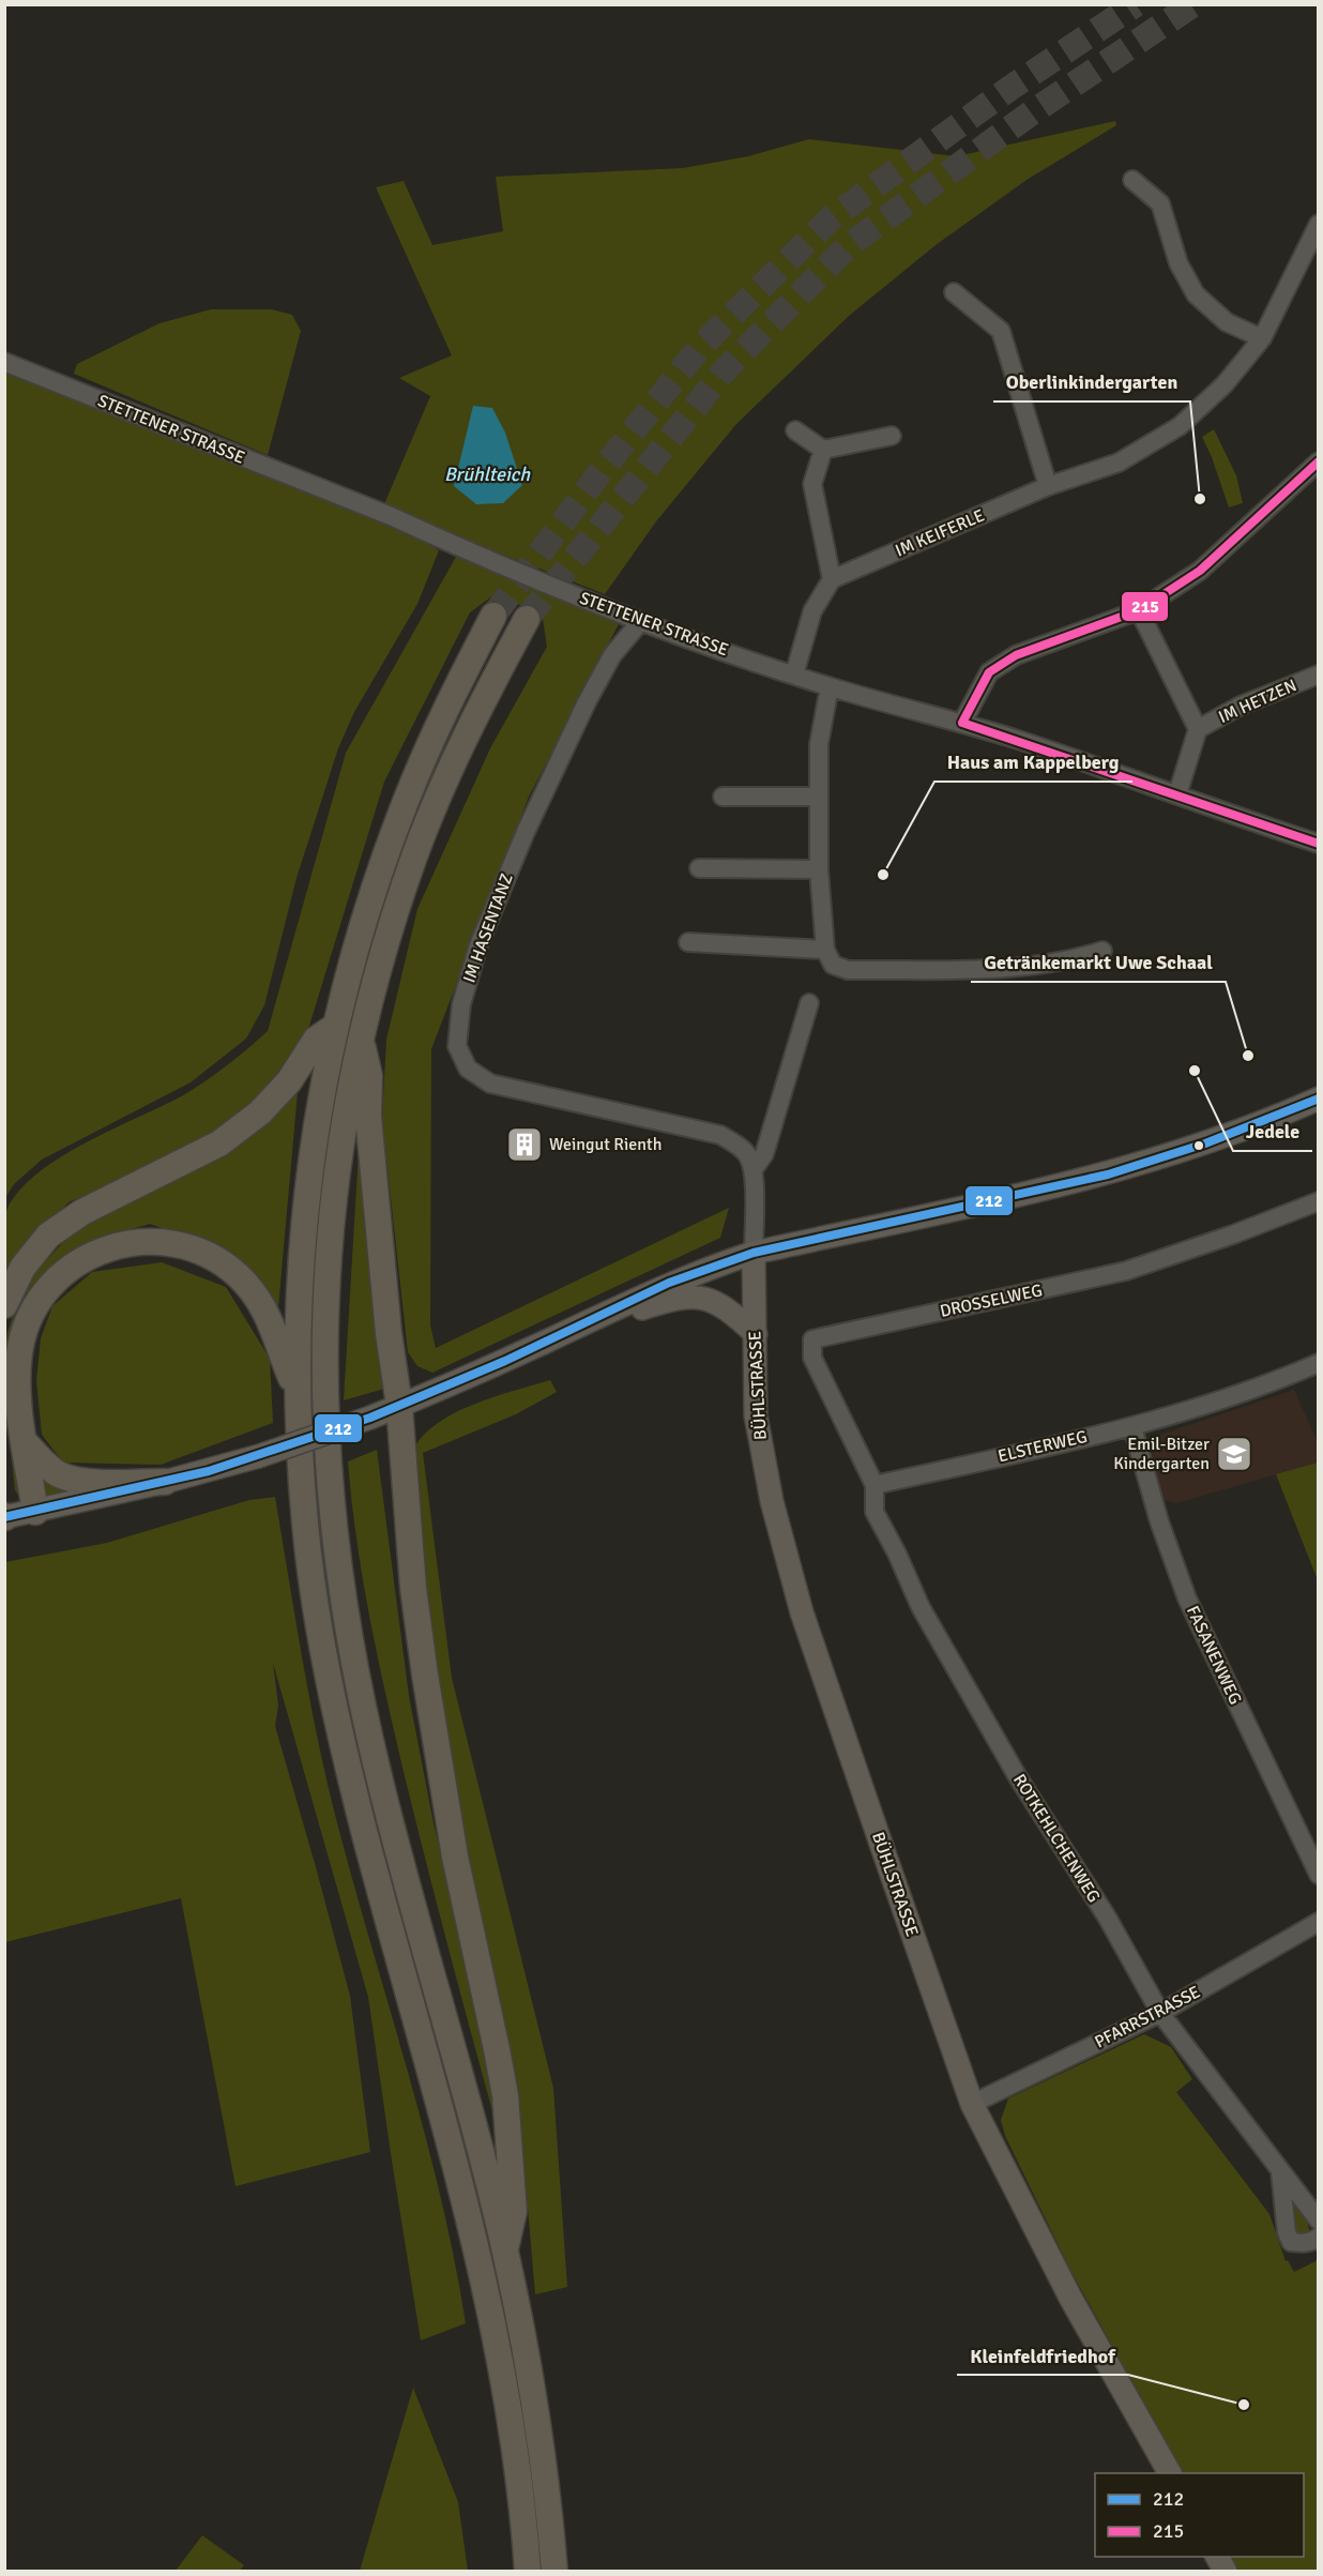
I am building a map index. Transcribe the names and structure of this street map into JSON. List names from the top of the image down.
{
  "streets": {
    "main road": ["BÜHLSTRASSE"],
    "street": [
      "STETTENER STRASSE",
      "IM KEIFERLE",
      "IM HETZEN",
      "IM HASENTANZ",
      "DROSSELWEG",
      "ELSTERWEG",
      "FASANENWEG",
      "ROTKEHLCHENWEG",
      "PFARRSTRASSE"
    ]
  },
  "crossings": [
    ["STETTENER STRASSE", "IM HETZEN"],
    ["STETTENER STRASSE", "IM HASENTANZ"],
    ["DROSSELWEG", "ELSTERWEG"],
    ["DROSSELWEG", "ROTKEHLCHENWEG"],
    ["BÜHLSTRASSE", "PFARRSTRASSE"],
    ["ELSTERWEG", "FASANENWEG"],
    ["ELSTERWEG", "ROTKEHLCHENWEG"],
    ["ROTKEHLCHENWEG", "PFARRSTRASSE"]
  ],
  "water": ["Brühlteich"],
  "places": {
    "other": [
      "Oberlinkindergarten",
      "Haus am Kappelberg",
      "Getränkemarkt Uwe Schaal",
      "Jedele",
      "Kleinfeldfriedhof"
    ],
    "building": ["Weingut Rienth"],
    "school or university": ["Emil-Bitzer Kindergarten"]
  },
  "lines": ["transit line 215", "transit line 212"],
  "legend": ["212", "215"]
}
